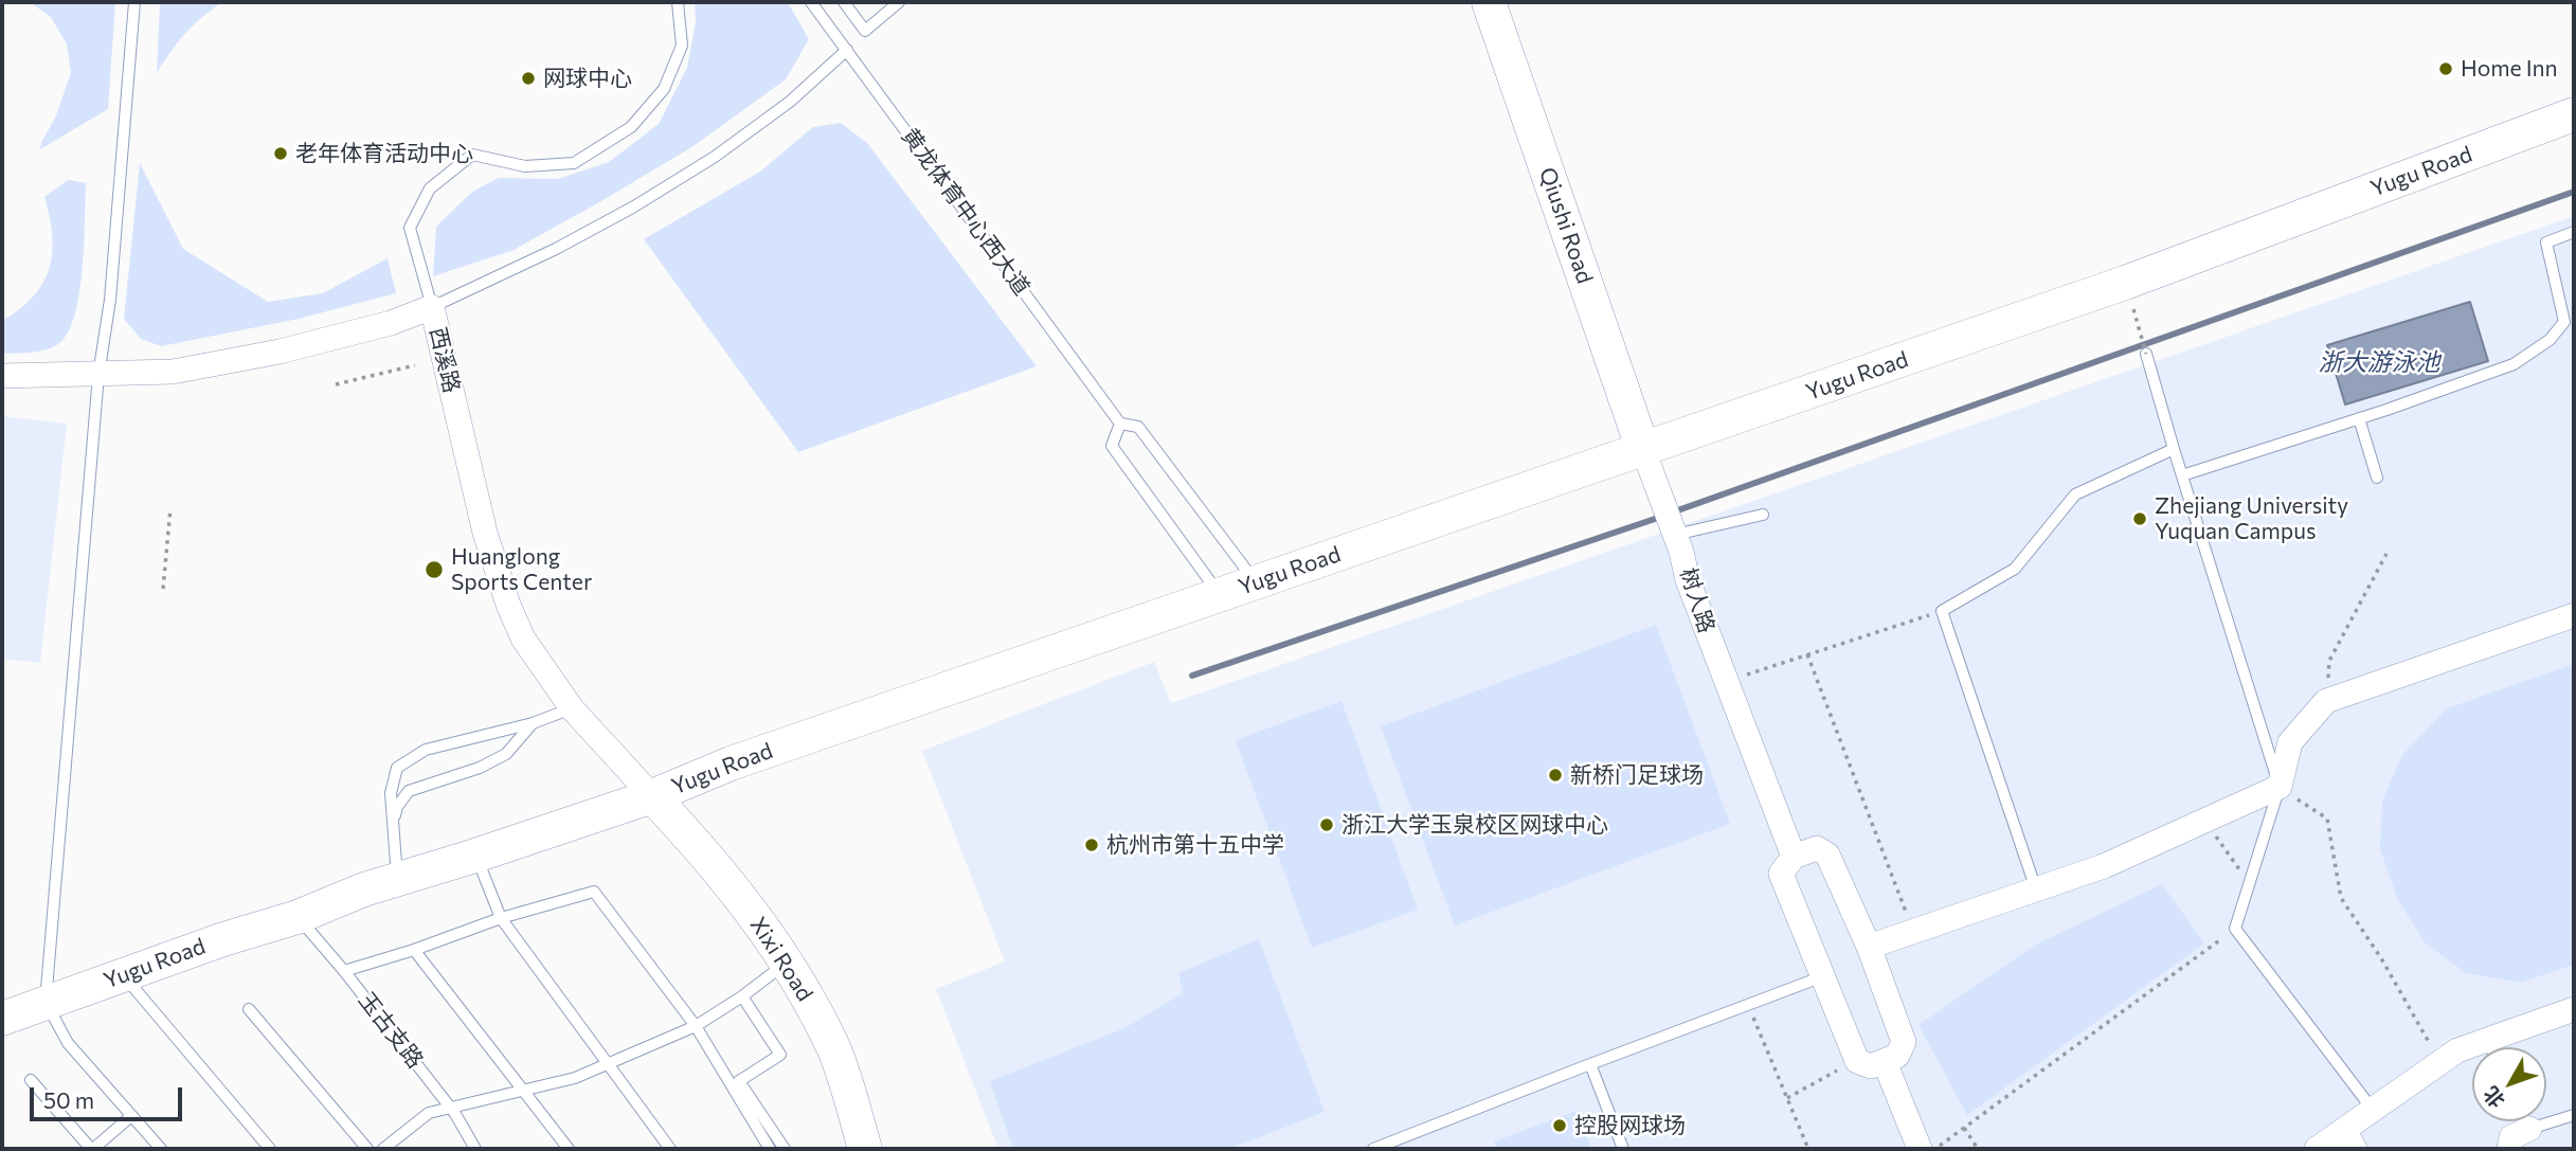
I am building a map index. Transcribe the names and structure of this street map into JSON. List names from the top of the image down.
{
  "streets": {
    "main road": ["Yugu Road", "Qiushi Road", "Xixi Road"],
    "street": ["西溪路", "树人路"],
    "lane": ["黄龙体育中心西大道", "玉古支路"]
  },
  "crossings": [
    ["Yugu Road", "黄龙体育中心西大道"],
    ["Yugu Road", "Qiushi Road"],
    ["Yugu Road", "西溪路"],
    ["Yugu Road", "Xixi Road"],
    ["Yugu Road", "玉古支路"],
    ["西溪路", "Xixi Road"]
  ],
  "water": ["浙大游泳池"],
  "places": [
    "Home Inn",
    "网球中心",
    "老年体育活动中心",
    "Zhejiang University Yuquan Campus",
    "Huanglong Sports Center",
    "新桥门足球场",
    "浙江大学玉泉校区网球中心",
    "杭州市第十五中学",
    "控股网球场"
  ],
  "scale_bar": "50 m",
  "north": "bottom left"
}
